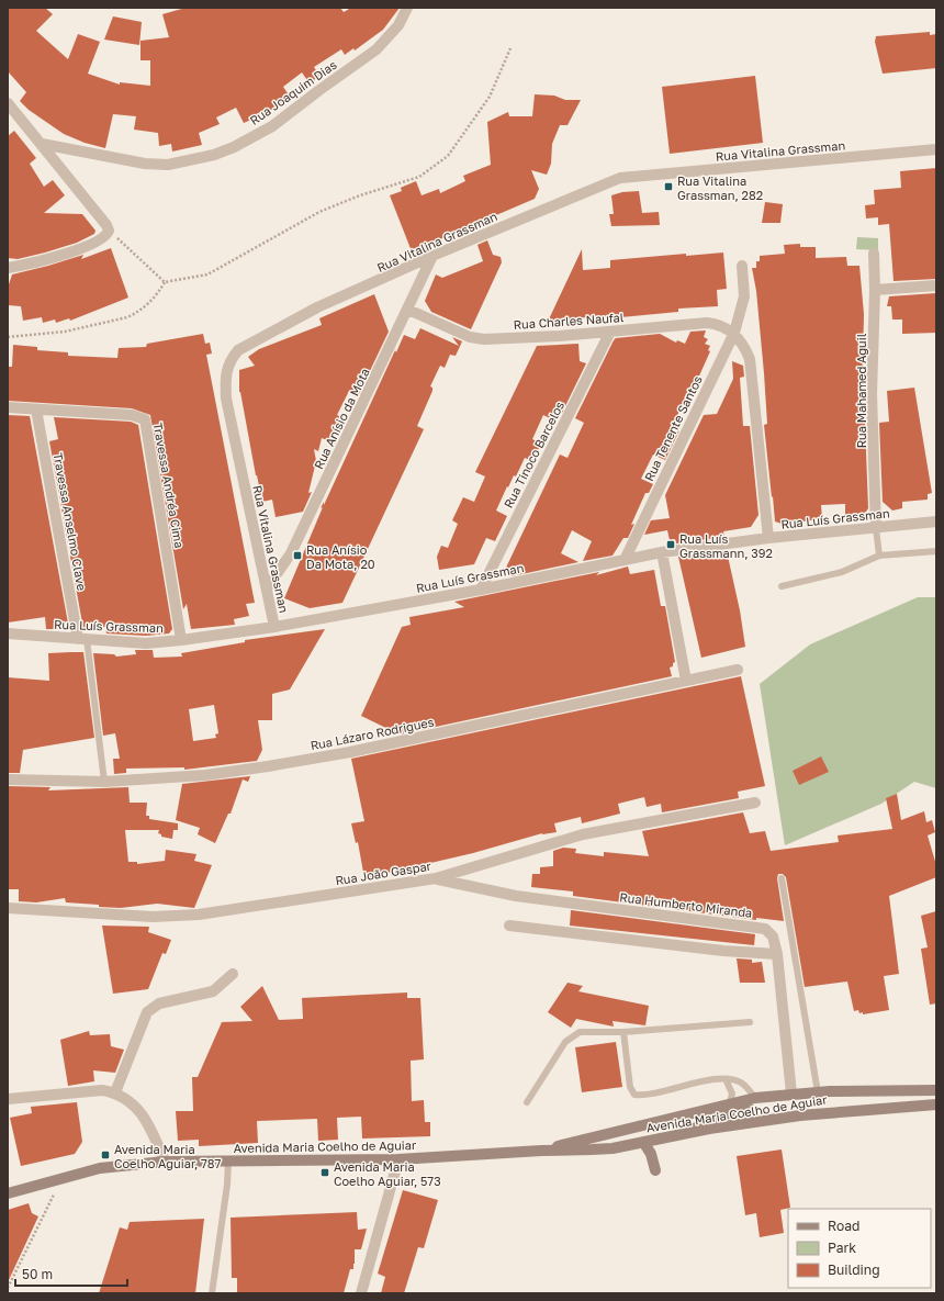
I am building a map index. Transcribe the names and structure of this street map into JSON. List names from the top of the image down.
{
  "streets": {
    "main road": ["Avenida Maria Coelho de Aguiar"],
    "street": [
      "Rua Joaquim Dias",
      "Rua Vitalina Grassman",
      "Rua Charles Naufal",
      "Rua Mahamed Aguil",
      "Rua Anísio da Mota",
      "Rua Tenente Santos",
      "Rua Tinoco Barcelos",
      "Travessa Andréa Cima",
      "Rua Luís Grassman",
      "Travessa Anselmo Clave",
      "Rua Lázaro Rodrigues",
      "Rua João Gaspar",
      "Rua Humberto Miranda"
    ]
  },
  "crossings": [
    ["Rua Vitalina Grassman", "Rua Anísio da Mota"],
    ["Rua Vitalina Grassman", "Rua Luís Grassman"],
    ["Rua Charles Naufal", "Rua Anísio da Mota"],
    ["Rua Charles Naufal", "Rua Tenente Santos"],
    ["Rua Charles Naufal", "Rua Tinoco Barcelos"],
    ["Rua Mahamed Aguil", "Rua Luís Grassman"],
    ["Rua Tenente Santos", "Rua Luís Grassman"],
    ["Rua Tinoco Barcelos", "Rua Luís Grassman"],
    ["Travessa Andréa Cima", "Rua Luís Grassman"],
    ["Travessa Andréa Cima", "Travessa Anselmo Clave"],
    ["Rua Luís Grassman", "Travessa Anselmo Clave"],
    ["Rua João Gaspar", "Rua Humberto Miranda"],
    ["Rua Humberto Miranda", "Avenida Maria Coelho de Aguiar"]
  ],
  "places": {
    "transit": [
      "Rua Vitalina Grassman, 282",
      "Rua Luís Grassmann, 392",
      "Rua Anísio Da Mota, 20",
      "Avenida Maria Coelho Aguiar, 787",
      "Avenida Maria Coelho Aguiar, 573"
    ]
  },
  "legend": ["Road", "Park", "Building"],
  "scale_bar": "50 m"
}
